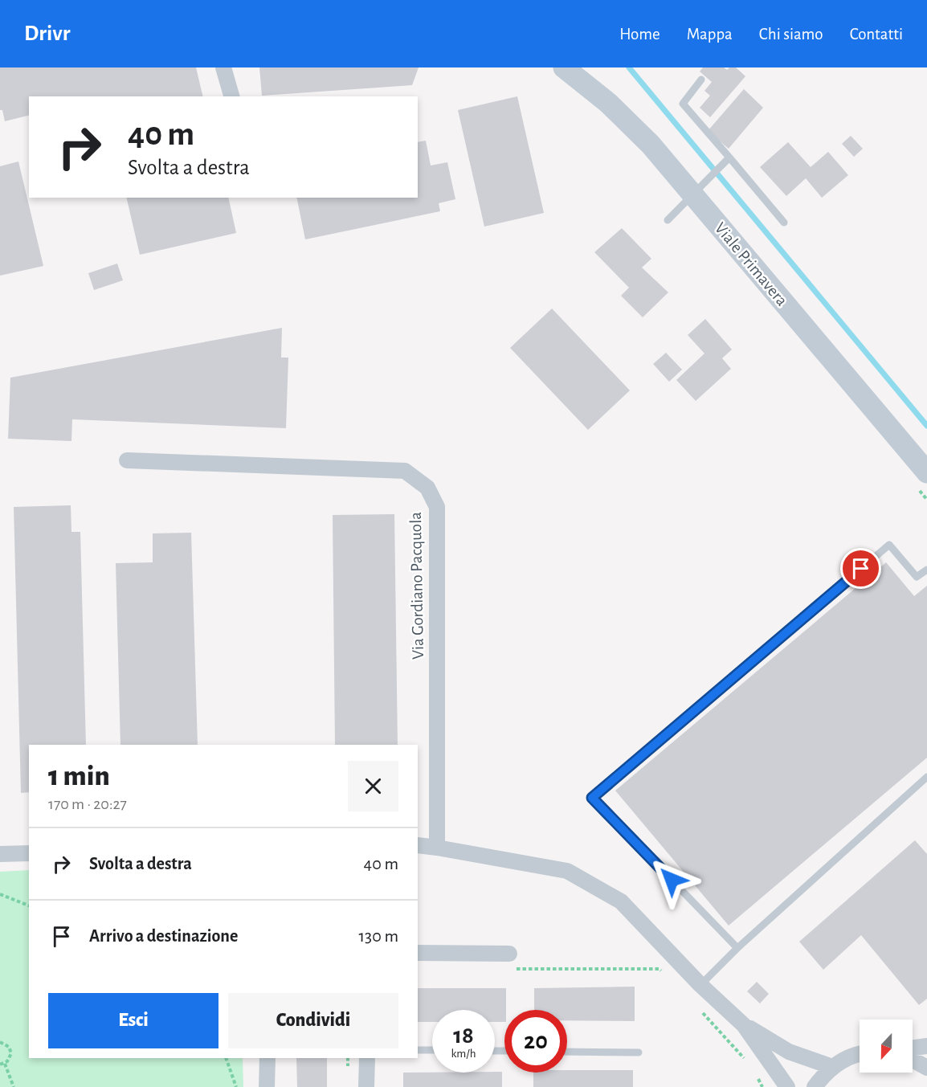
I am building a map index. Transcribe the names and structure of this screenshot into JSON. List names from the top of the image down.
{
  "streets": {
    "main road": ["Viale Primavera"],
    "street": ["Via Gordiano Pacquola"]
  },
  "north": "bottom",
  "page": {
    "header": "Drivr",
    "nav": [
      "Home",
      "Mappa",
      "Chi siamo",
      "Contatti"
    ],
    "turn": ["40 m", "Svolta a destra"],
    "heading": ["1 min", "170 m · 20:27"],
    "list": [
      {
        "name": "Svolta a destra",
        "value": "40 m"
      },
      {
        "name": "Arrivo a destinazione",
        "value": "130 m"
      }
    ],
    "buttons": ["Esci", "Condividi"],
    "speed": "18 km/h",
    "limit": "20"
  }
}
